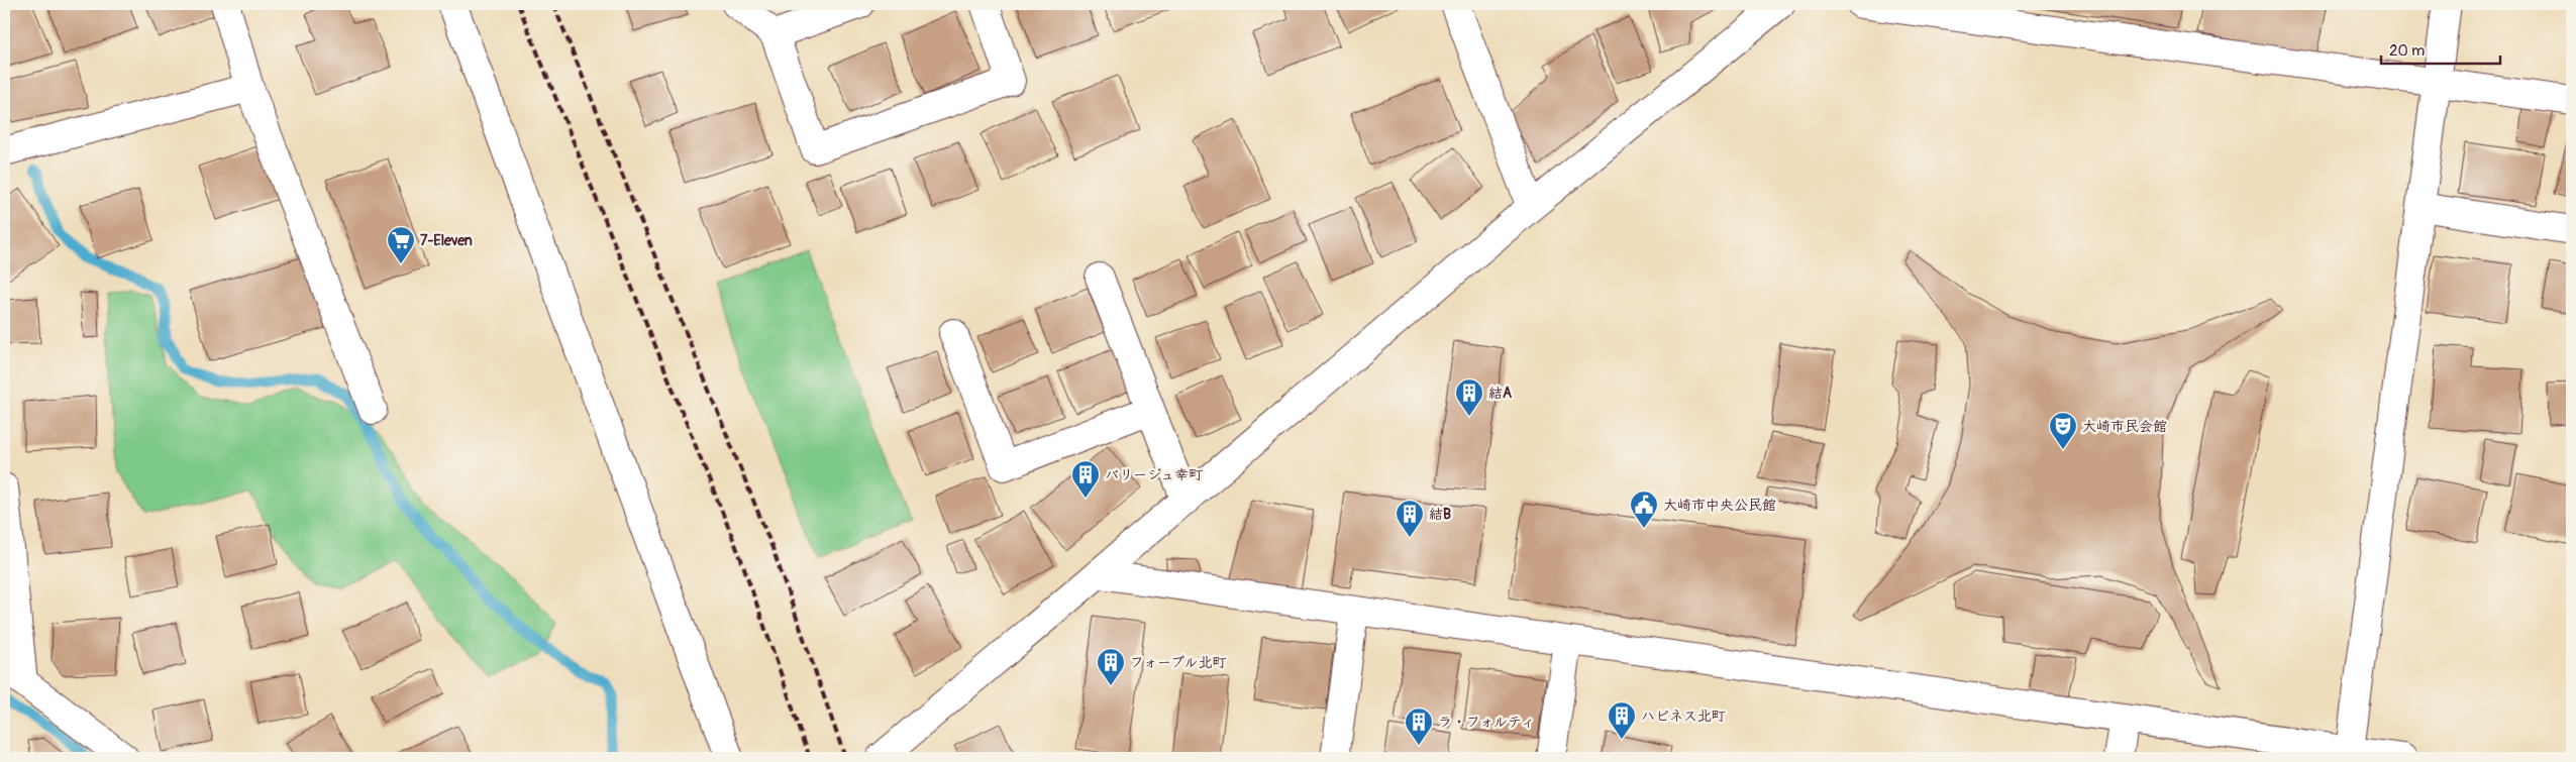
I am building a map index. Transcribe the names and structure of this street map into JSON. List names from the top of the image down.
{
  "places": {
    "supermarket": ["7-Eleven"],
    "building": [
      "結A",
      "バリージュ幸町",
      "結B",
      "フォーブル北町",
      "ハピネス北町",
      "ラ・フォルティ"
    ],
    "theatre": ["大崎市民会館"],
    "public building": ["大崎市中央公民館"]
  },
  "scale_bar": "20 m"
}
